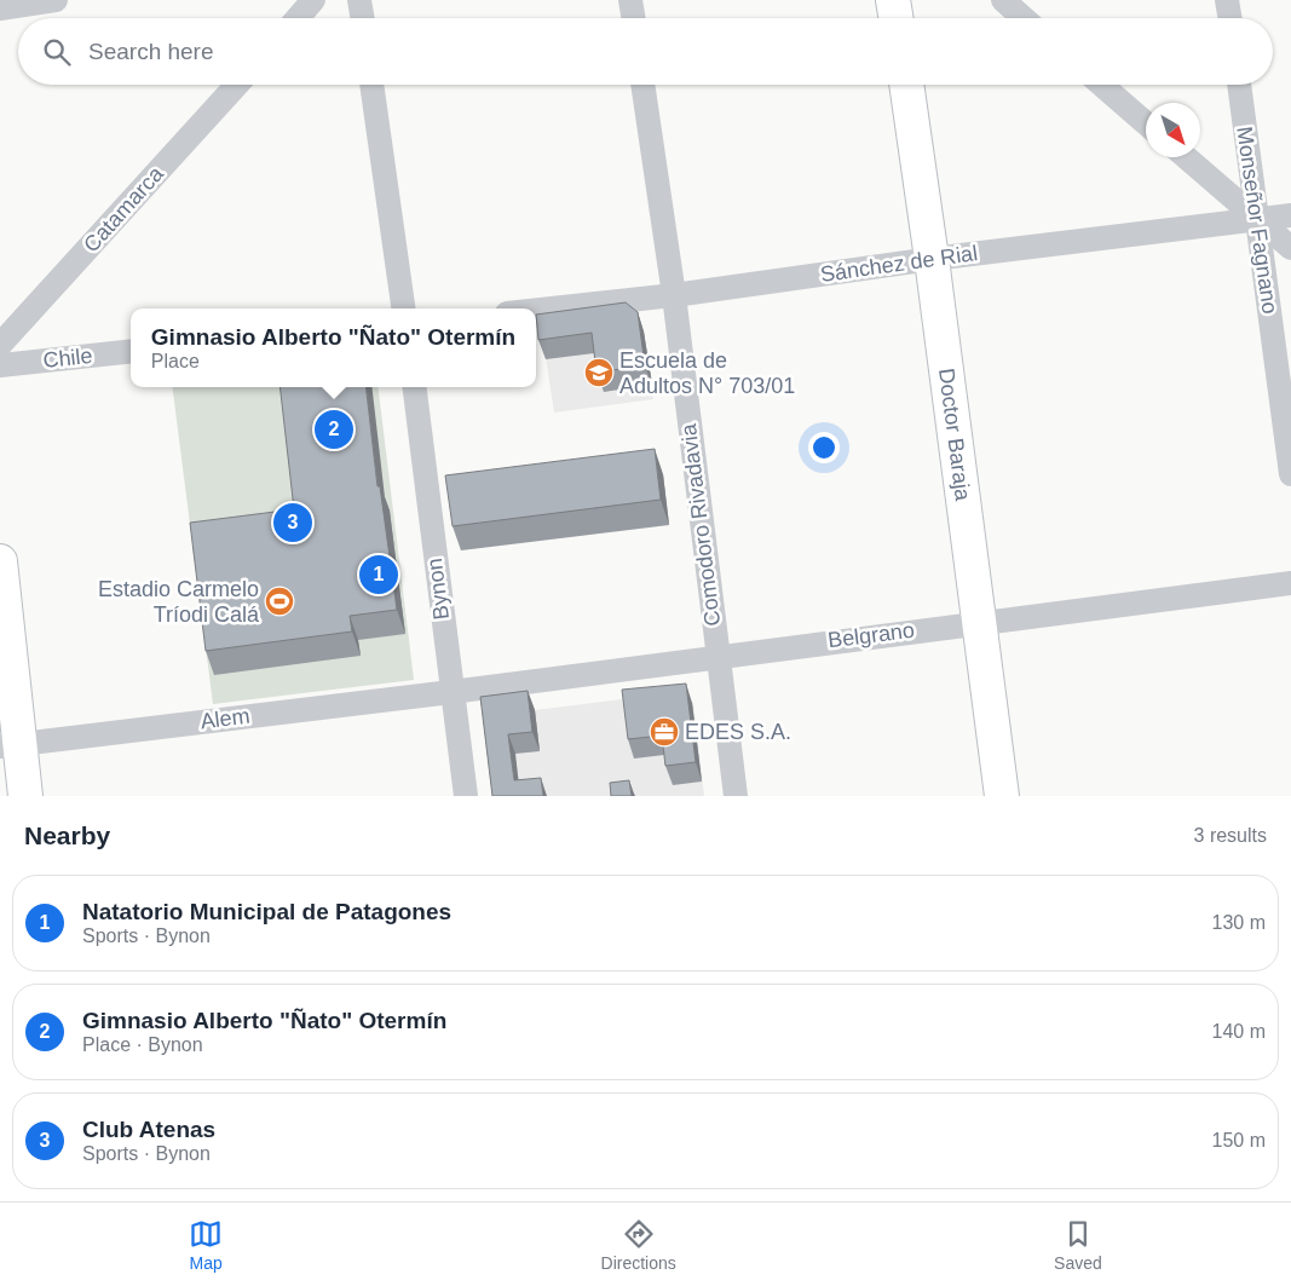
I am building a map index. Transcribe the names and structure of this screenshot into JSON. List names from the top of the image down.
{
  "streets": {
    "street": [
      "Catamarca",
      "Monseñor Fagnano",
      "Sánchez de Rial",
      "Chile",
      "Doctor Baraja",
      "Comodoro Rivadavia",
      "Bynon",
      "Belgrano",
      "Alem"
    ]
  },
  "crossings": [
    ["Monseñor Fagnano", "Sánchez de Rial"],
    ["Sánchez de Rial", "Doctor Baraja"],
    ["Sánchez de Rial", "Comodoro Rivadavia"],
    ["Doctor Baraja", "Belgrano"],
    ["Comodoro Rivadavia", "Belgrano"],
    ["Bynon", "Belgrano"],
    ["Bynon", "Alem"],
    ["Belgrano", "Alem"]
  ],
  "places": {
    "school or university": ["Escuela de Adultos N° 703/01"],
    "sports": ["Estadio Carmelo Tríodi Calá"],
    "office": ["EDES S.A."]
  },
  "north": "bottom right",
  "page": {
    "search": "Search here",
    "popup": ["Gimnasio Alberto \"Ñato\" Otermín", "Place"],
    "pins": ["2", "3", "1"],
    "heading": ["Nearby", "3 results"],
    "list": [
      {
        "mark": "1",
        "name": "Natatorio Municipal de Patagones",
        "note": "Sports · Bynon",
        "value": "130 m"
      },
      {
        "mark": "2",
        "name": "Gimnasio Alberto \"Ñato\" Otermín",
        "note": "Place · Bynon",
        "value": "140 m"
      },
      {
        "mark": "3",
        "name": "Club Atenas",
        "note": "Sports · Bynon",
        "value": "150 m"
      }
    ],
    "nav": ["Map", "Directions", "Saved"]
  }
}
